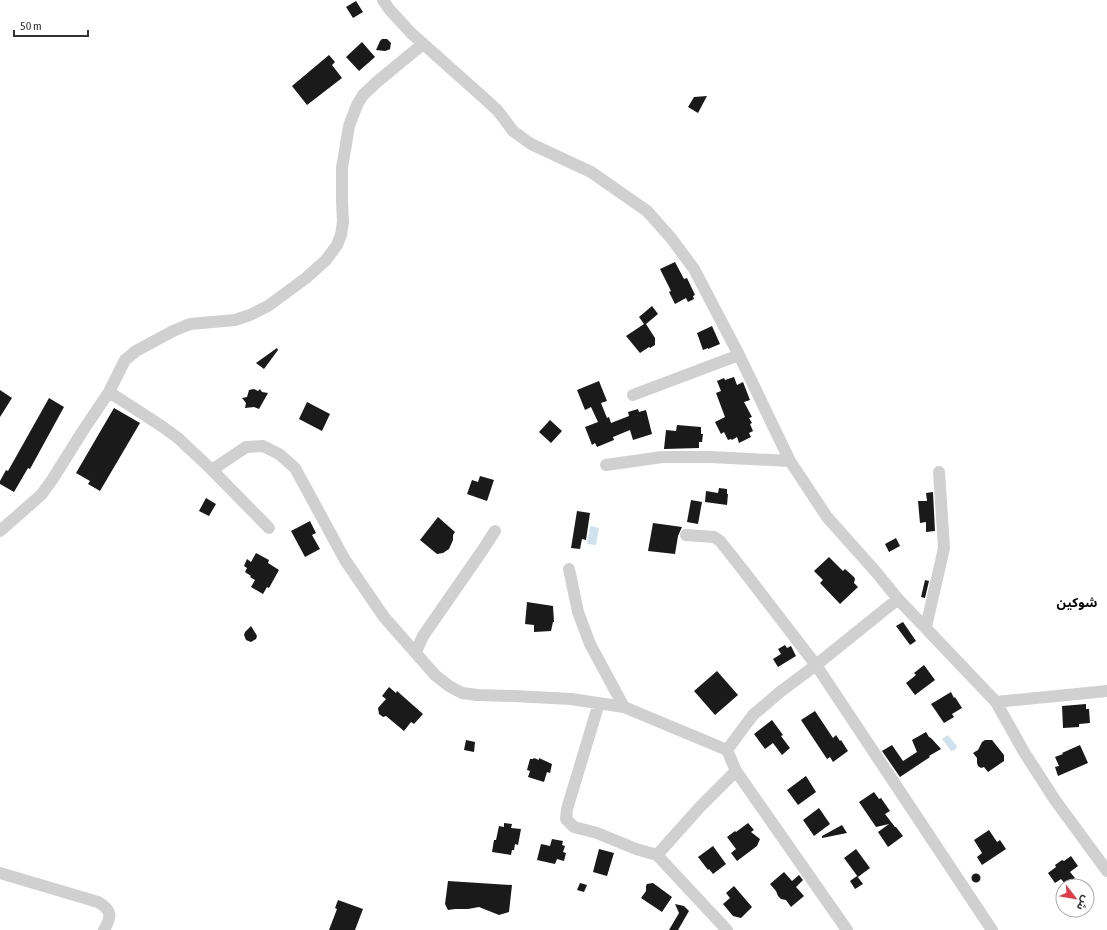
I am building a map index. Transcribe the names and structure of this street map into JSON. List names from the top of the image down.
{
  "districts": ["شوكين"],
  "scale_bar": "50 m",
  "north": "bottom right"
}
